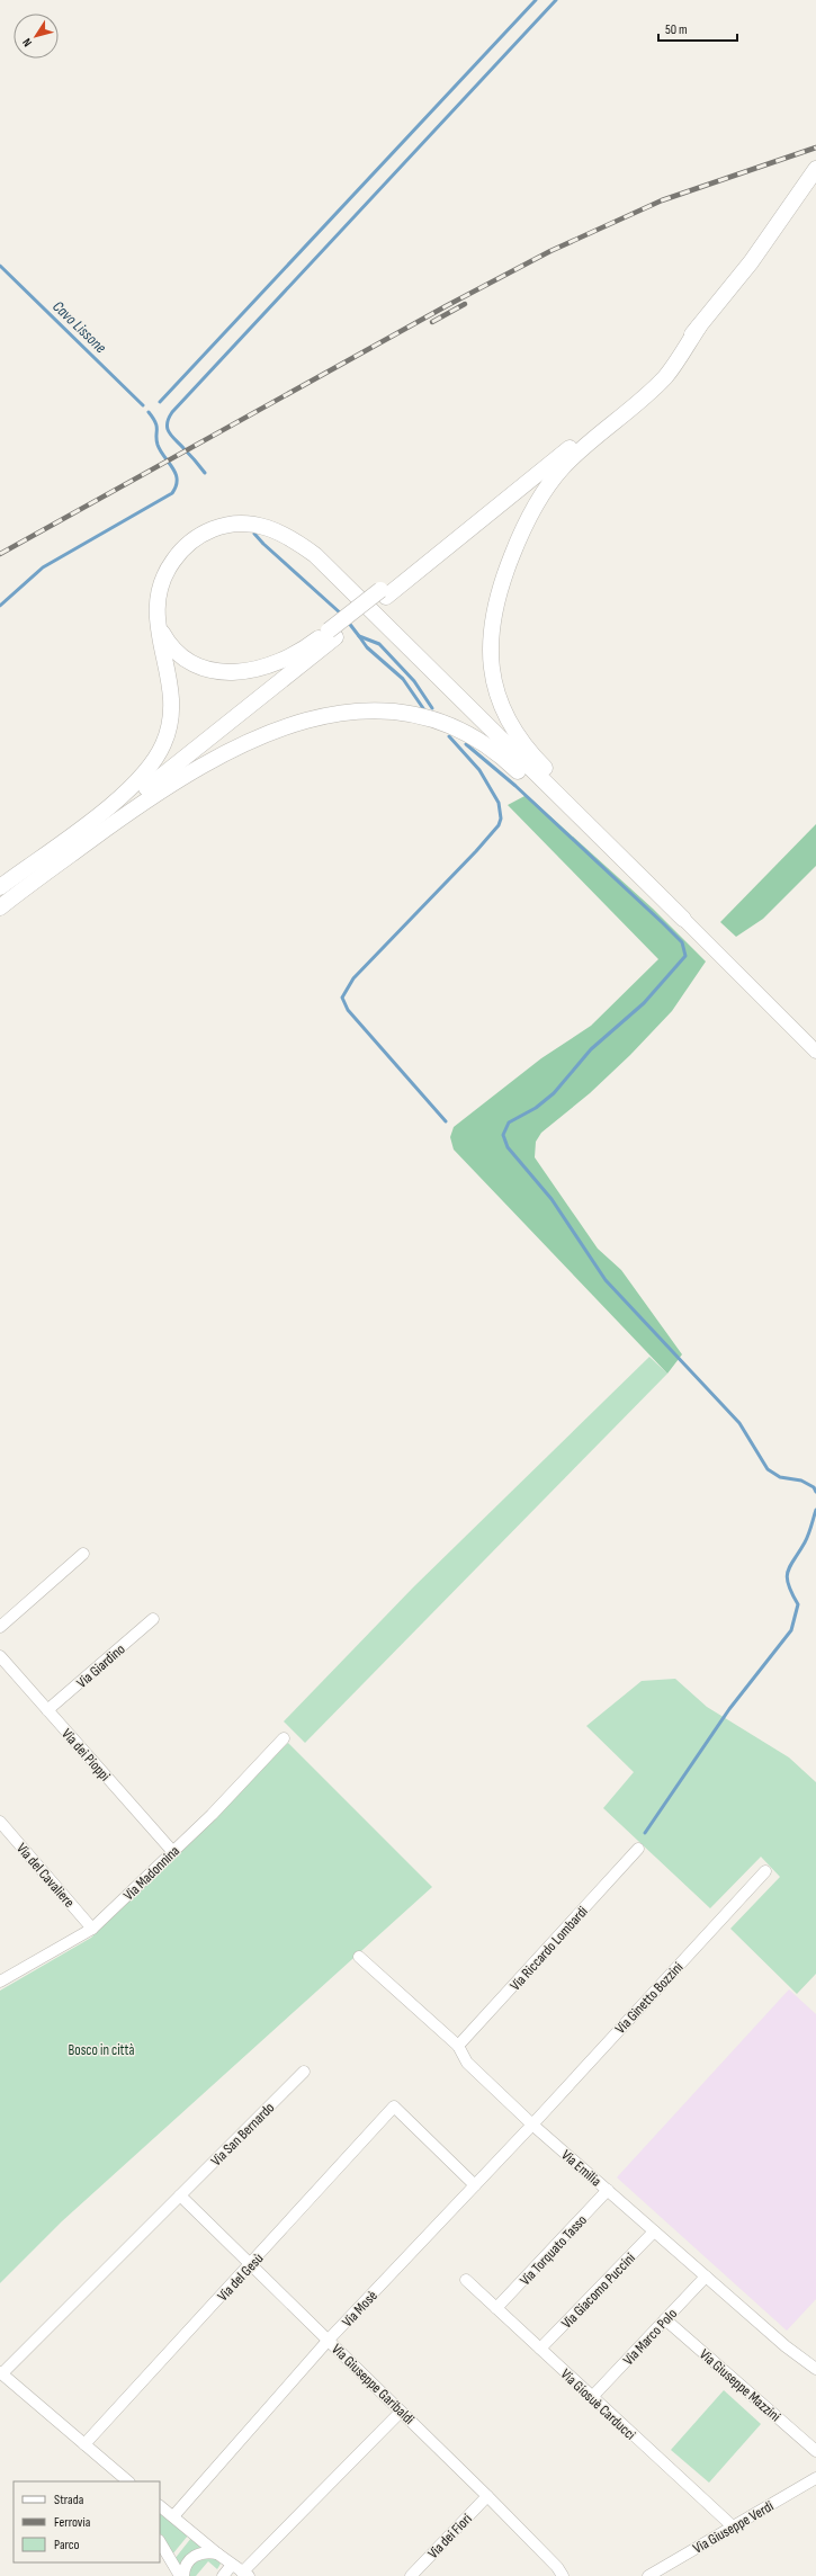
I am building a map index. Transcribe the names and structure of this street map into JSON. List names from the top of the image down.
{
  "streets": {
    "street": [
      "Via Giardino",
      "Via dei Pioppi",
      "Via Madonnina",
      "Via del Cavaliere",
      "Via Riccardo Lombardi",
      "Via Ginetto Bozzini",
      "Via San Bernardo",
      "Via Emilia",
      "Via Torquato Tasso",
      "Via del Gesù",
      "Via Giacomo Puccini",
      "Via Mosè",
      "Via Marco Polo",
      "Via Giuseppe Garibaldi",
      "Via Giuseppe Mazzini",
      "Via Giosuè Carducci",
      "Via Giuseppe Verdi",
      "Via dei Fiori"
    ]
  },
  "crossings": [
    ["Via Giardino", "Via dei Pioppi"],
    ["Via dei Pioppi", "Via Madonnina"],
    ["Via Madonnina", "Via del Cavaliere"],
    ["Via Riccardo Lombardi", "Via Emilia"],
    ["Via Ginetto Bozzini", "Via Emilia"],
    ["Via Ginetto Bozzini", "Via Mosè"],
    ["Via San Bernardo", "Via Giuseppe Garibaldi"],
    ["Via Emilia", "Via Torquato Tasso"],
    ["Via Emilia", "Via Giacomo Puccini"],
    ["Via Emilia", "Via Mosè"],
    ["Via Emilia", "Via Marco Polo"],
    ["Via Torquato Tasso", "Via Giosuè Carducci"],
    ["Via del Gesù", "Via Mosè"],
    ["Via del Gesù", "Via Giuseppe Garibaldi"],
    ["Via Giacomo Puccini", "Via Giosuè Carducci"],
    ["Via Mosè", "Via Giuseppe Garibaldi"],
    ["Via Marco Polo", "Via Giuseppe Mazzini"],
    ["Via Marco Polo", "Via Giosuè Carducci"],
    ["Via Giuseppe Garibaldi", "Via dei Fiori"],
    ["Via Giosuè Carducci", "Via Giuseppe Verdi"]
  ],
  "water": ["Cavo Lissone"],
  "parks": ["Bosco in città"],
  "legend": ["Strada", "Ferrovia", "Parco"],
  "scale_bar": "50 m",
  "north": "bottom left"
}
